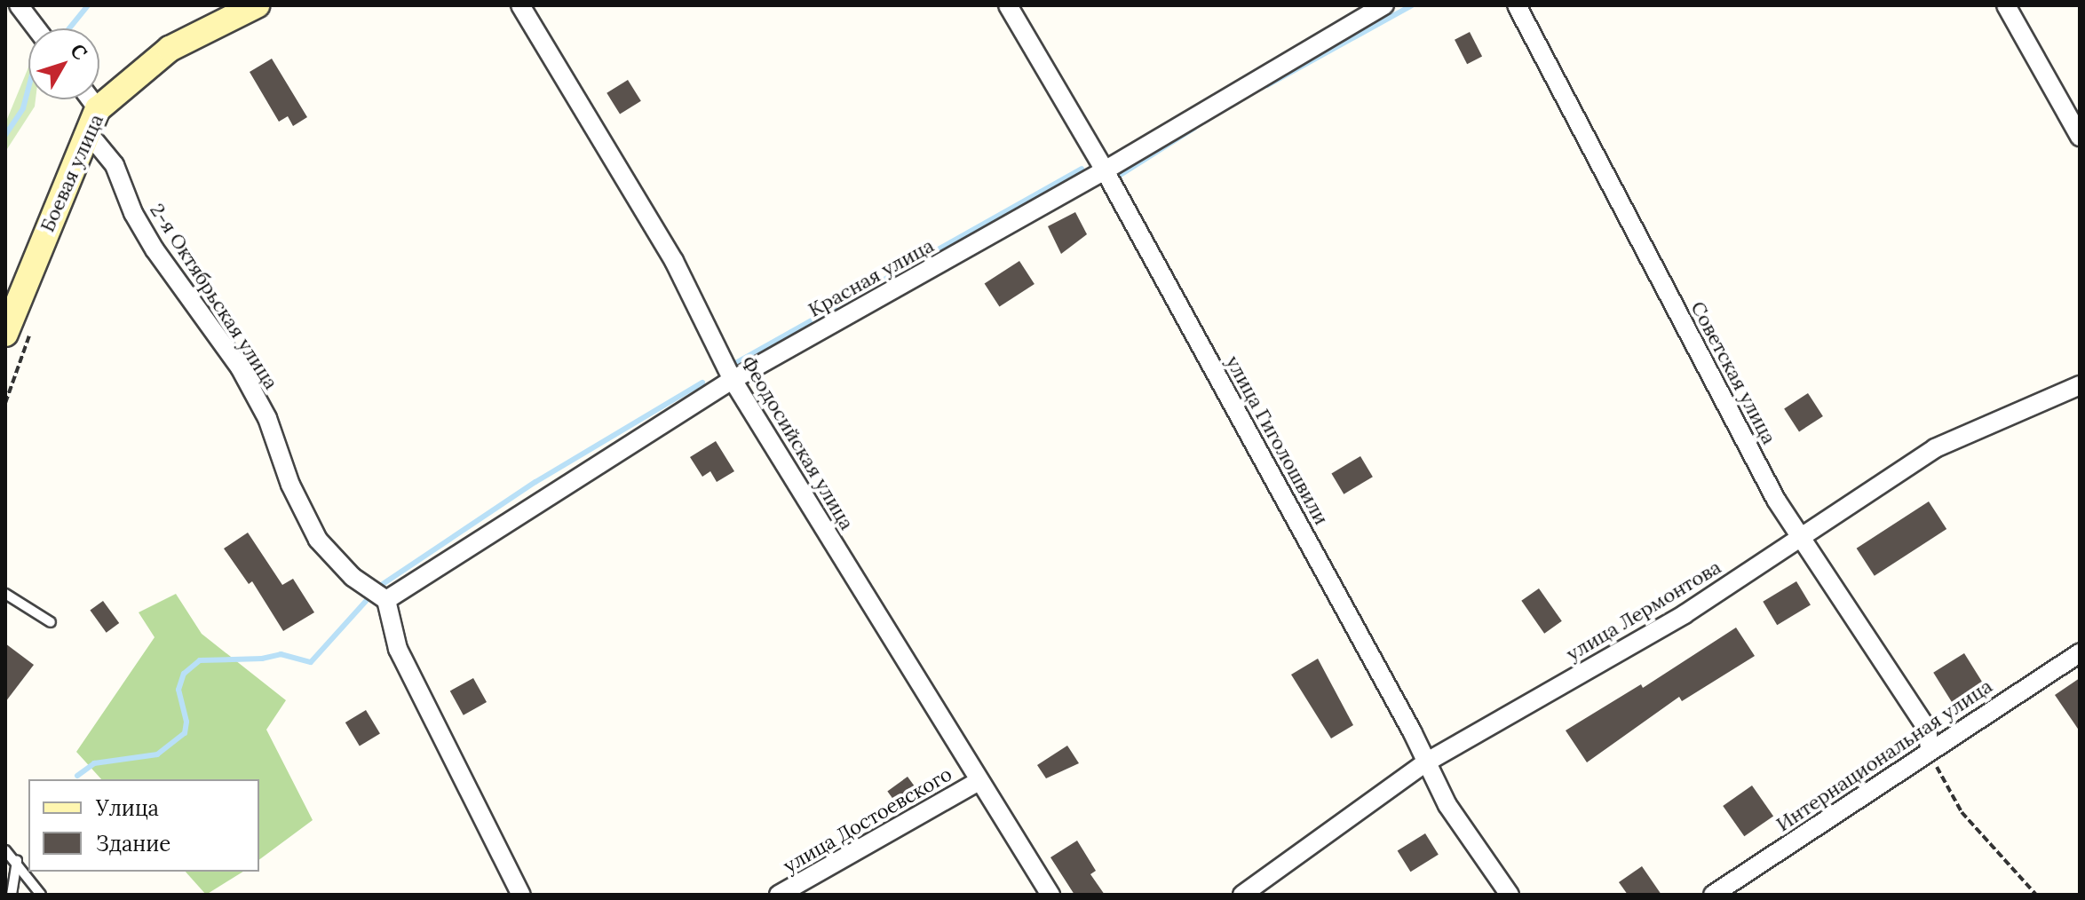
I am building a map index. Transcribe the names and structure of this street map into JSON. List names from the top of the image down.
{
  "streets": {
    "street": [
      "Боевая улица",
      "Красная улица",
      "2-я Октябрьская улица",
      "Советская улица",
      "улица Гиголошвили",
      "Феодосийская улица",
      "улица Лермонтова",
      "Интернациональная улица",
      "улица Достоевского"
    ]
  },
  "crossings": [
    ["Боевая улица", "2-я Октябрьская улица"],
    ["Красная улица", "2-я Октябрьская улица"],
    ["Красная улица", "улица Гиголошвили"],
    ["Красная улица", "Феодосийская улица"],
    ["Советская улица", "улица Лермонтова"],
    ["Советская улица", "Интернациональная улица"],
    ["улица Гиголошвили", "улица Лермонтова"],
    ["Феодосийская улица", "улица Достоевского"]
  ],
  "legend": ["Улица", "Здание"],
  "north": "top right"
}
